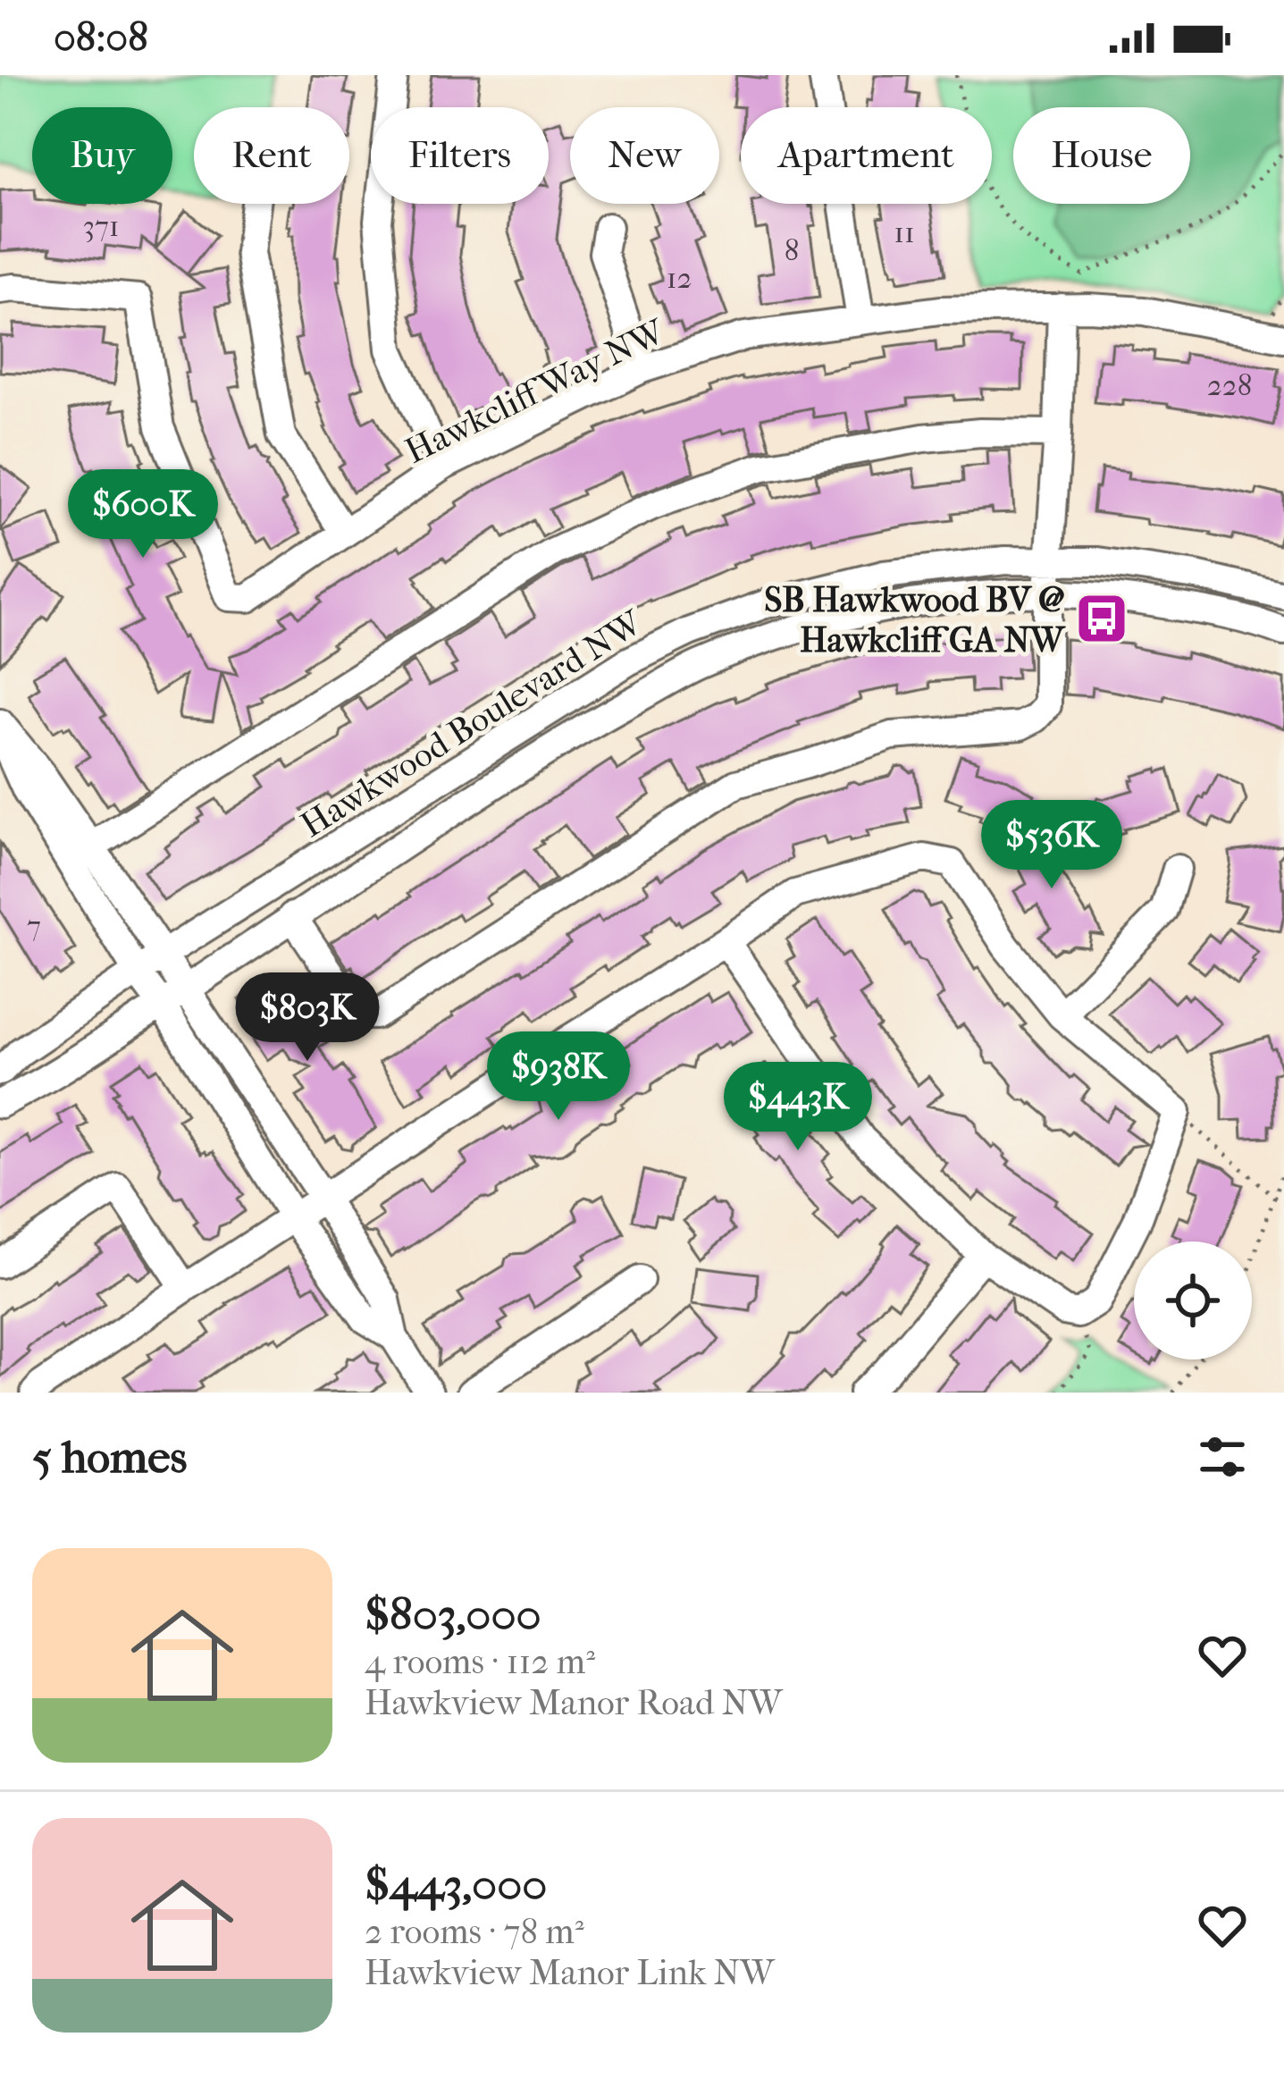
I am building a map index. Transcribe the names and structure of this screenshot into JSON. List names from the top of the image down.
{
  "streets": {
    "street": ["Hawkcliff Way NW", "Hawkwood Boulevard NW"]
  },
  "places": {
    "bus stop": ["SB Hawkwood BV @ Hawkcliff GA NW"]
  },
  "house_numbers": [
    "371",
    "11",
    "8",
    "12",
    "228",
    "7"
  ],
  "page": {
    "status": "08:08",
    "chip": [
      "Buy",
      "Rent",
      "Filters",
      "New",
      "Apartment",
      "House"
    ],
    "price": [
      "$600K",
      "$536K",
      "$803K",
      "$938K",
      "$443K"
    ],
    "heading": "5 homes",
    "list": [
      {
        "name": "$803,000",
        "note": "4 rooms · 112 m² · Hawkview Manor Road NW"
      },
      {
        "name": "$443,000",
        "note": "2 rooms · 78 m² · Hawkview Manor Link NW"
      }
    ]
  }
}
